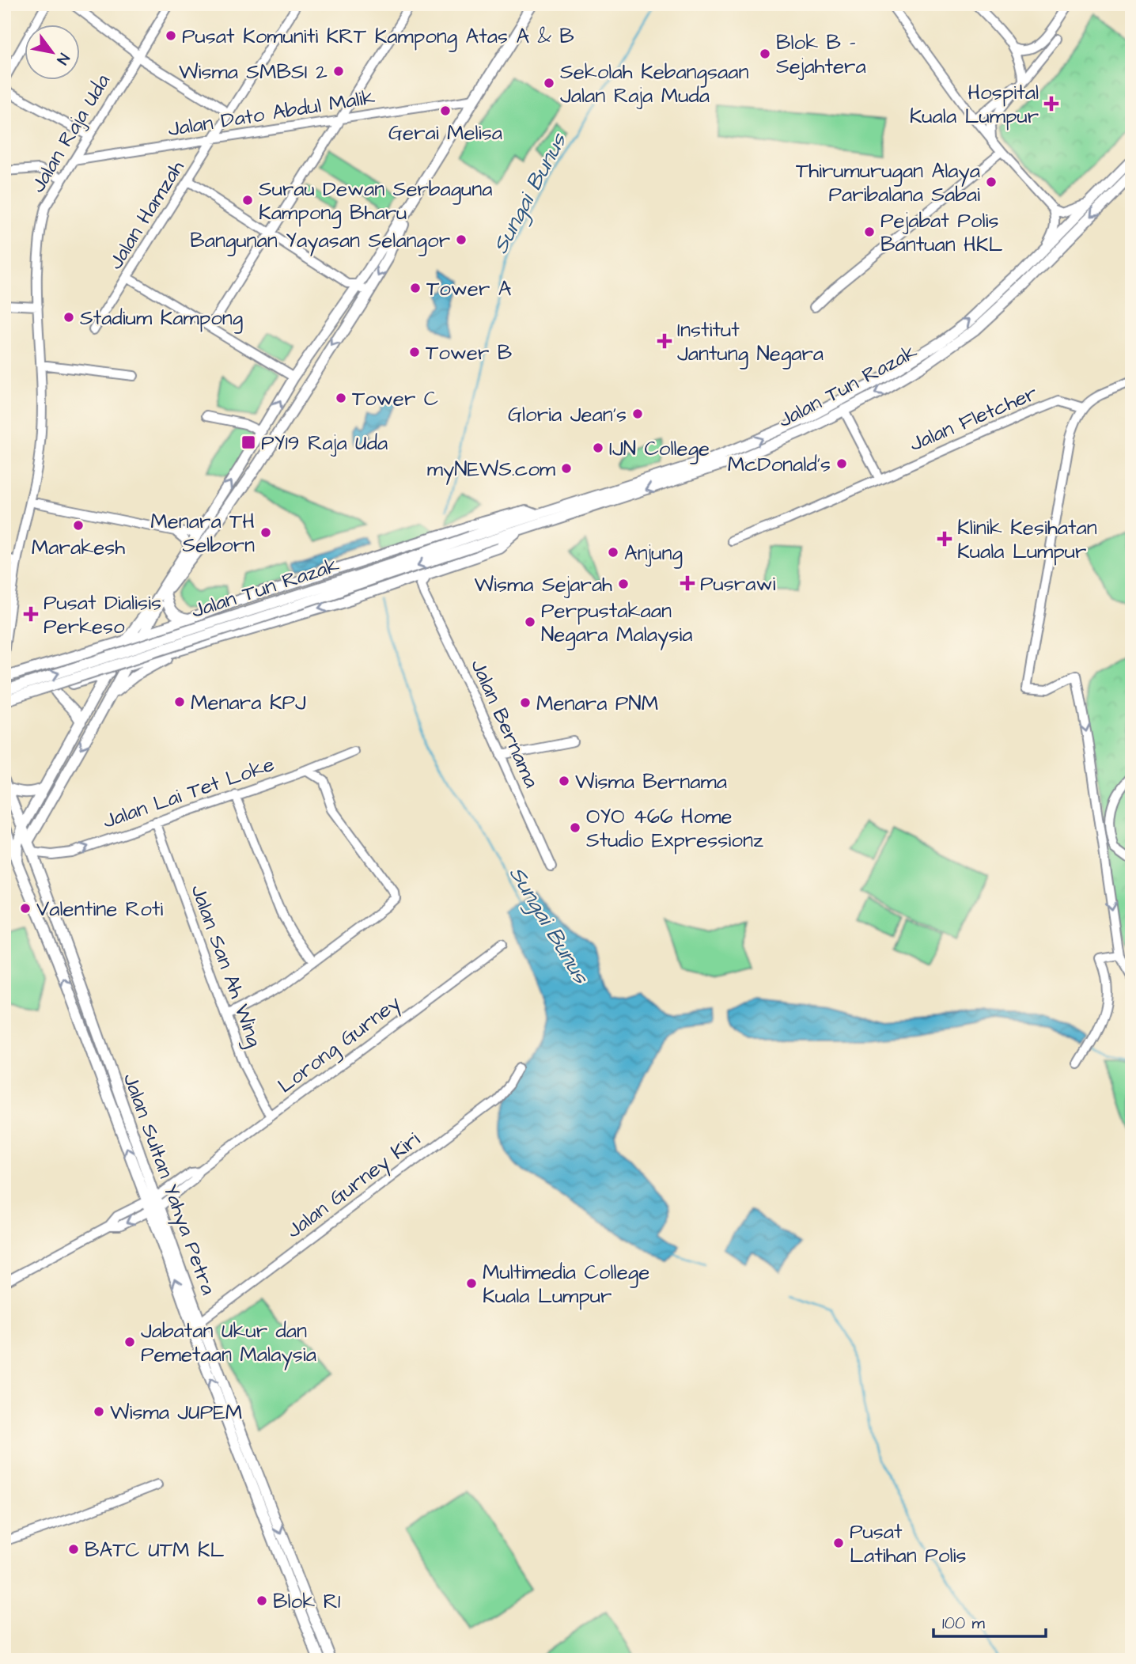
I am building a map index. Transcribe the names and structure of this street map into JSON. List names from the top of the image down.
{
  "streets": {
    "main road": ["Jalan Tun Razak", "Jalan Sultan Yahya Petra"],
    "street": [
      "Jalan Dato Abdul Malik",
      "Jalan Raja Uda",
      "Jalan Hamzah",
      "Jalan Fletcher",
      "Jalan Bernama",
      "Jalan Lai Tet Loke",
      "Jalan San Ah Wing",
      "Lorong Gurney",
      "Jalan Gurney Kiri"
    ]
  },
  "crossings": [
    ["Jalan Dato Abdul Malik", "Jalan Raja Uda"],
    ["Jalan Dato Abdul Malik", "Jalan Hamzah"],
    ["Jalan Tun Razak", "Jalan Bernama"],
    ["Jalan Lai Tet Loke", "Jalan San Ah Wing"],
    ["Jalan Lai Tet Loke", "Jalan Sultan Yahya Petra"],
    ["Jalan San Ah Wing", "Lorong Gurney"],
    ["Lorong Gurney", "Jalan Sultan Yahya Petra"],
    ["Jalan Sultan Yahya Petra", "Jalan Gurney Kiri"]
  ],
  "one_way": ["Jalan Lai Tet Loke"],
  "water": ["Sungai Bunus"],
  "places": {
    "other": [
      "Pusat Komuniti KRT Kampong Atas A & B",
      "Blok B - Sejahtera",
      "Wisma SMBSI 2",
      "Sekolah Kebangsaan Jalan Raja Muda",
      "Gerai Melisa",
      "Thirumurugan Alaya Paribalana Sabai",
      "Surau Dewan Serbaguna Kampong Bharu",
      "Pejabat Polis Bantuan HKL",
      "Bangunan Yayasan Selangor",
      "Tower A",
      "Stadium Kampong",
      "Tower B",
      "Tower C",
      "Gloria Jean's",
      "IJN College",
      "McDonald's",
      "myNEWS.com",
      "Marakesh",
      "Menara TH Selborn",
      "Anjung",
      "Wisma Sejarah",
      "Perpustakaan Negara Malaysia",
      "Menara KPJ",
      "Menara PNM",
      "Wisma Bernama",
      "OYO 466 Home Studio Expressionz",
      "Valentine Roti",
      "Multimedia College Kuala Lumpur",
      "Jabatan Ukur dan Pemetaan Malaysia",
      "Wisma JUPEM",
      "Pusat Latihan Polis",
      "BATC UTM KL",
      "Blok R1"
    ],
    "health": [
      "Hospital Kuala Lumpur",
      "Institut Jantung Negara",
      "Klinik Kesihatan Kuala Lumpur",
      "Pusrawi",
      "Pusat Dialisis Perkeso"
    ],
    "transit": ["PY19 Raja Uda"]
  },
  "scale_bar": "100 m",
  "north": "bottom right"
}
